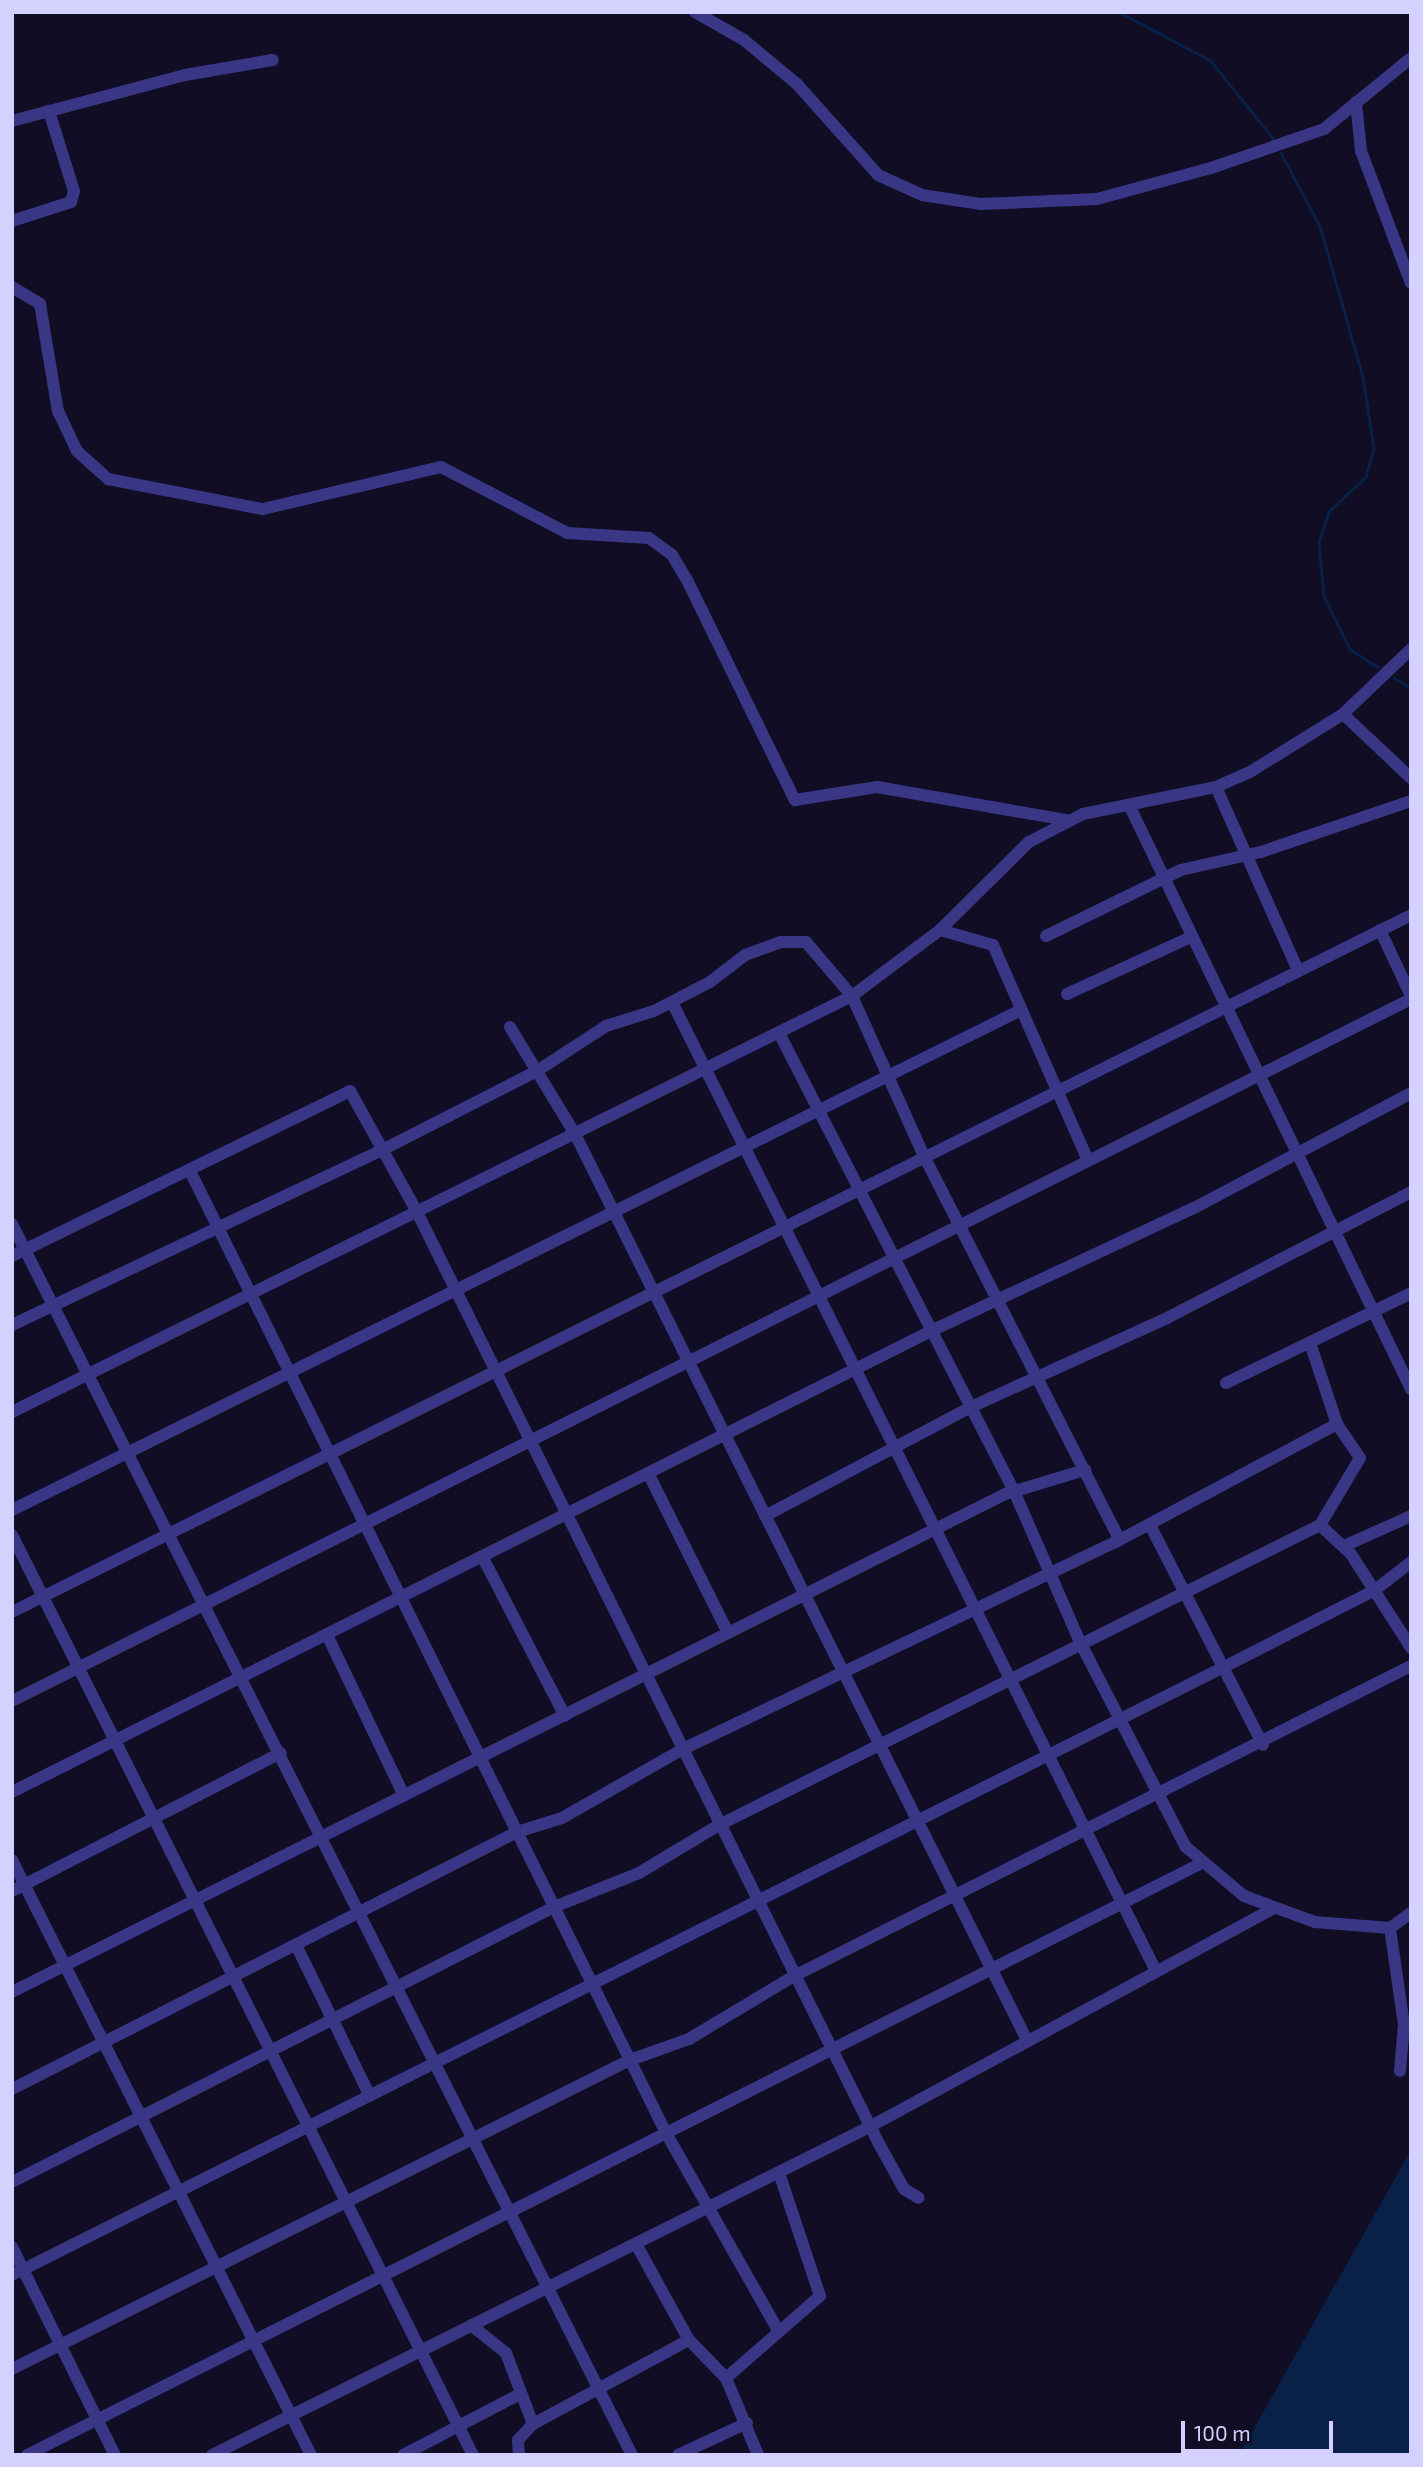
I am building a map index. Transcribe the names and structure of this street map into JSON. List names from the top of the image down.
{
  "scale_bar": "100 m"
}
